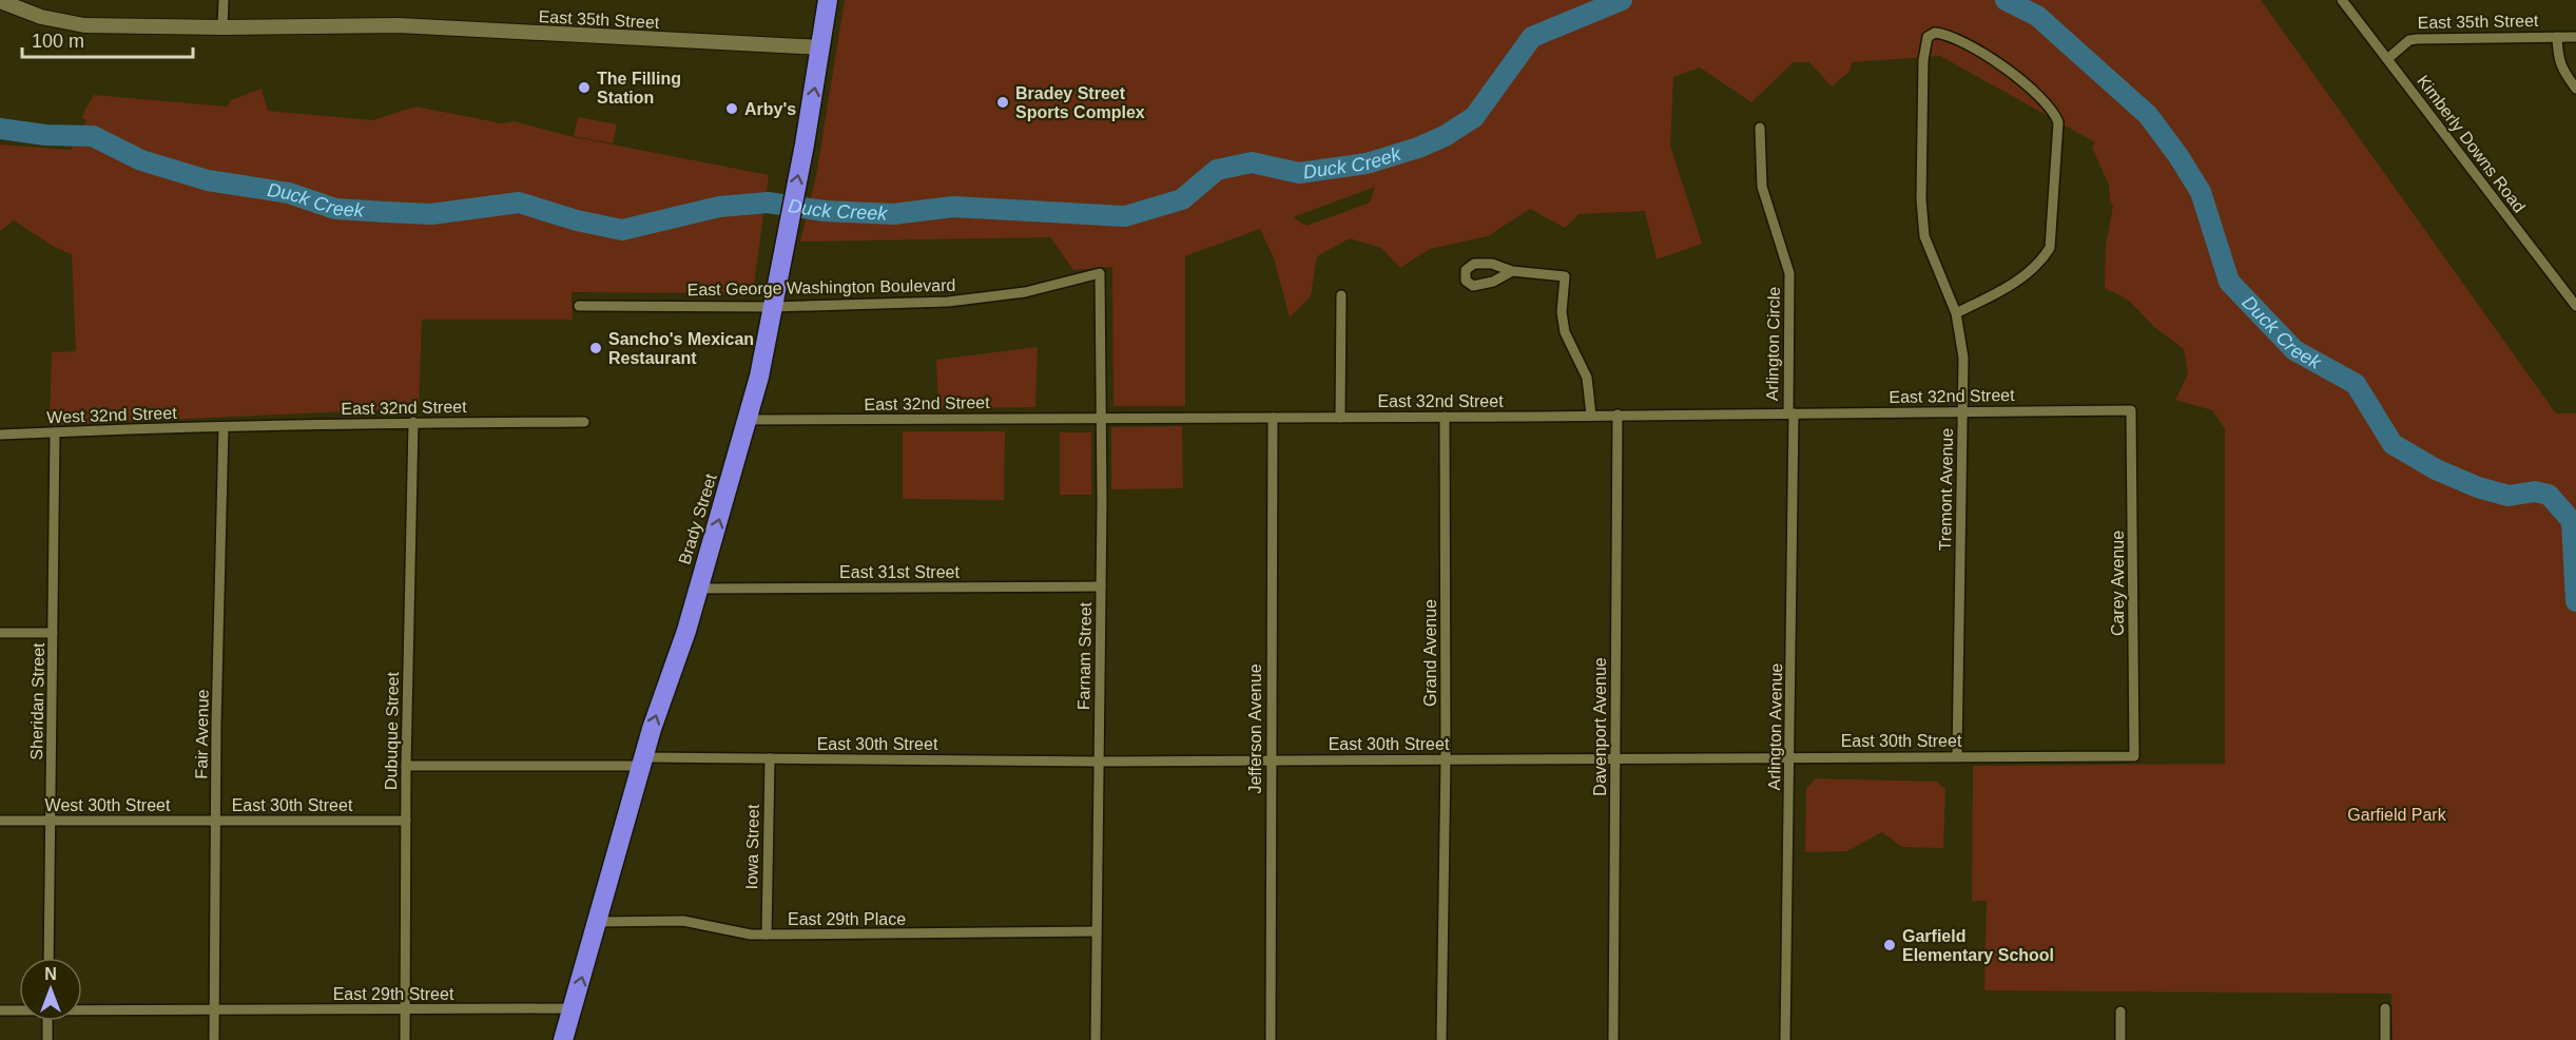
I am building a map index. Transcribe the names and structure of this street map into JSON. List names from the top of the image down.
{
  "streets": {
    "highway": ["Brady Street"],
    "street": [
      "East 35th Street",
      "Kimberly Downs Road",
      "East George Washington Boulevard",
      "Arlington Circle",
      "East 32nd Street",
      "West 32nd Street",
      "Tremont Avenue",
      "East 31st Street",
      "Carey Avenue",
      "Grand Avenue",
      "Farnam Street",
      "Sheridan Street",
      "Davenport Avenue",
      "Arlington Avenue",
      "Jefferson Avenue",
      "Dubuque Street",
      "Fair Avenue",
      "East 30th Street",
      "West 30th Street",
      "Iowa Street",
      "East 29th Place",
      "East 29th Street"
    ]
  },
  "crossings": [
    ["East 35th Street", "Kimberly Downs Road"],
    ["East 35th Street", "Brady Street"],
    ["East George Washington Boulevard", "Brady Street"],
    ["East George Washington Boulevard", "Farnam Street"],
    ["Arlington Circle", "East 32nd Street"],
    ["Arlington Circle", "Arlington Avenue"],
    ["East 32nd Street", "West 32nd Street"],
    ["East 32nd Street", "Tremont Avenue"],
    ["East 32nd Street", "Brady Street"],
    ["East 32nd Street", "Carey Avenue"],
    ["East 32nd Street", "Grand Avenue"],
    ["East 32nd Street", "Farnam Street"],
    ["East 32nd Street", "Davenport Avenue"],
    ["East 32nd Street", "Arlington Avenue"],
    ["East 32nd Street", "Jefferson Avenue"],
    ["East 32nd Street", "Dubuque Street"],
    ["East 32nd Street", "Fair Avenue"],
    ["West 32nd Street", "Sheridan Street"],
    ["West 32nd Street", "Fair Avenue"],
    ["Tremont Avenue", "East 30th Street"],
    ["Brady Street", "East 31st Street"],
    ["Brady Street", "East 30th Street"],
    ["Brady Street", "East 29th Place"],
    ["Brady Street", "East 29th Street"],
    ["East 31st Street", "Farnam Street"],
    ["Carey Avenue", "East 30th Street"],
    ["Grand Avenue", "East 30th Street"],
    ["Farnam Street", "East 30th Street"],
    ["Farnam Street", "East 29th Place"],
    ["Sheridan Street", "West 30th Street"],
    ["Davenport Avenue", "East 30th Street"],
    ["Arlington Avenue", "East 30th Street"],
    ["Jefferson Avenue", "East 30th Street"],
    ["Dubuque Street", "East 30th Street"],
    ["Dubuque Street", "East 29th Street"],
    ["Fair Avenue", "East 30th Street"],
    ["Fair Avenue", "West 30th Street"],
    ["Fair Avenue", "East 29th Street"],
    ["East 30th Street", "West 30th Street"],
    ["East 30th Street", "Iowa Street"],
    ["Iowa Street", "East 29th Place"]
  ],
  "one_way": ["Brady Street"],
  "water": ["Duck Creek"],
  "parks": ["Garfield Park"],
  "places": [
    "The Filling Station",
    "Bradey Street Sports Complex",
    "Arby's",
    "Sancho's Mexican Restaurant",
    "Garfield Elementary School"
  ],
  "scale_bar": "100 m",
  "north": "top"
}
